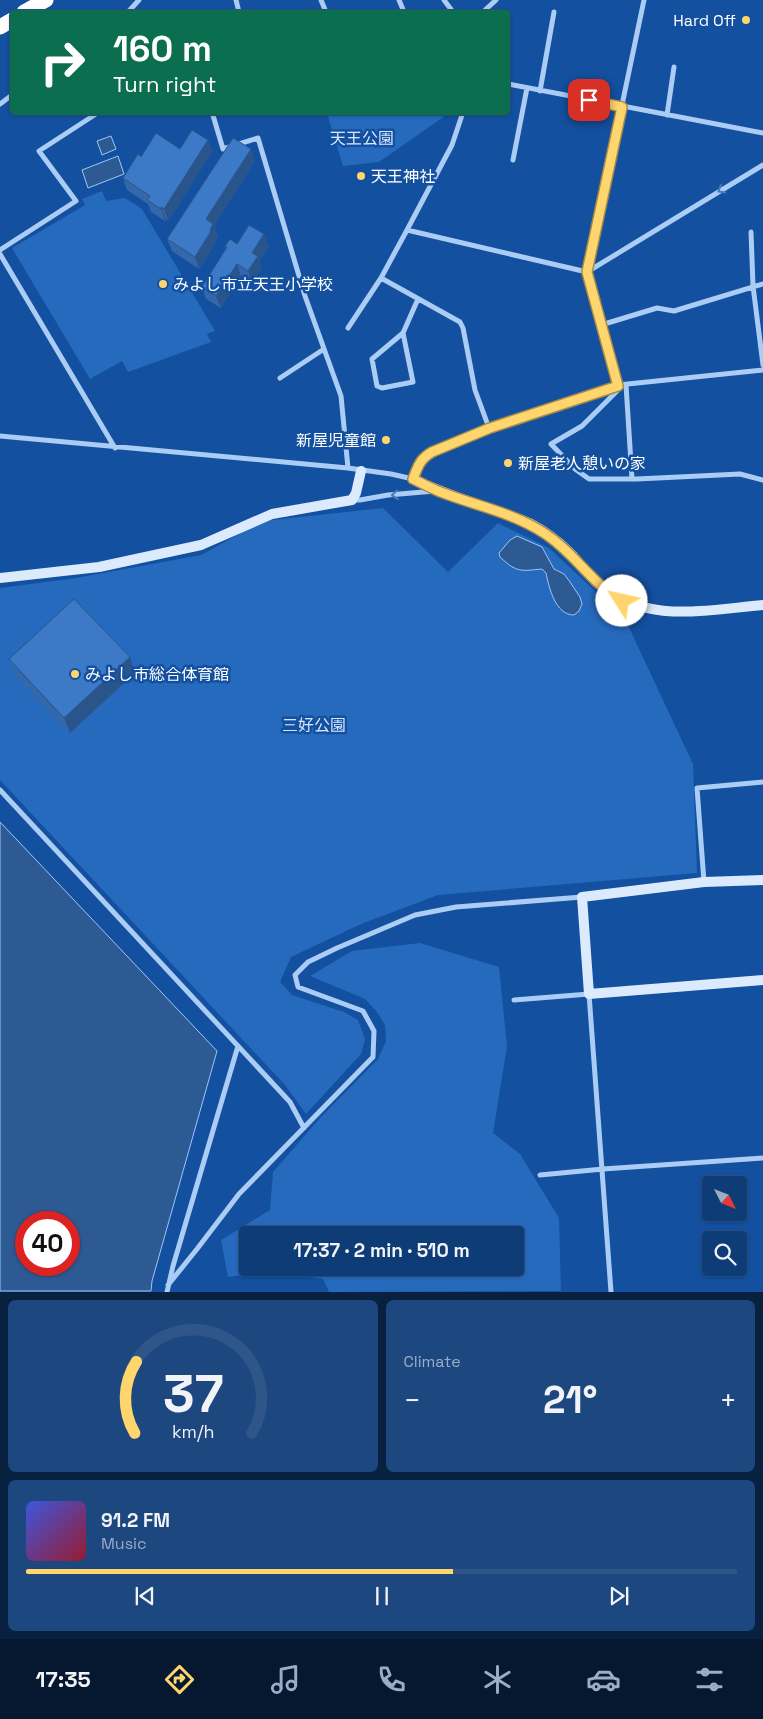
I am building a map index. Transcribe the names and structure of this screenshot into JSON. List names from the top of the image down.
{
  "parks": ["天王公園", "三好公園"],
  "places": [
    "Hard Off",
    "天王神社",
    "みよし市立天王小学校",
    "新屋児童館",
    "新屋老人憩いの家",
    "みよし市総合体育館"
  ],
  "north": "bottom right",
  "page": {
    "turn": ["160 m", "Turn right"],
    "limit": "40",
    "trip": "17:37 · 2 min · 510 m",
    "tile": "Climate",
    "heat": ["−", "21°", "+"],
    "song": ["91.2 FM", "Music"],
    "tabs": "17:35",
    "gauge": ["37", "km/h"]
  }
}
